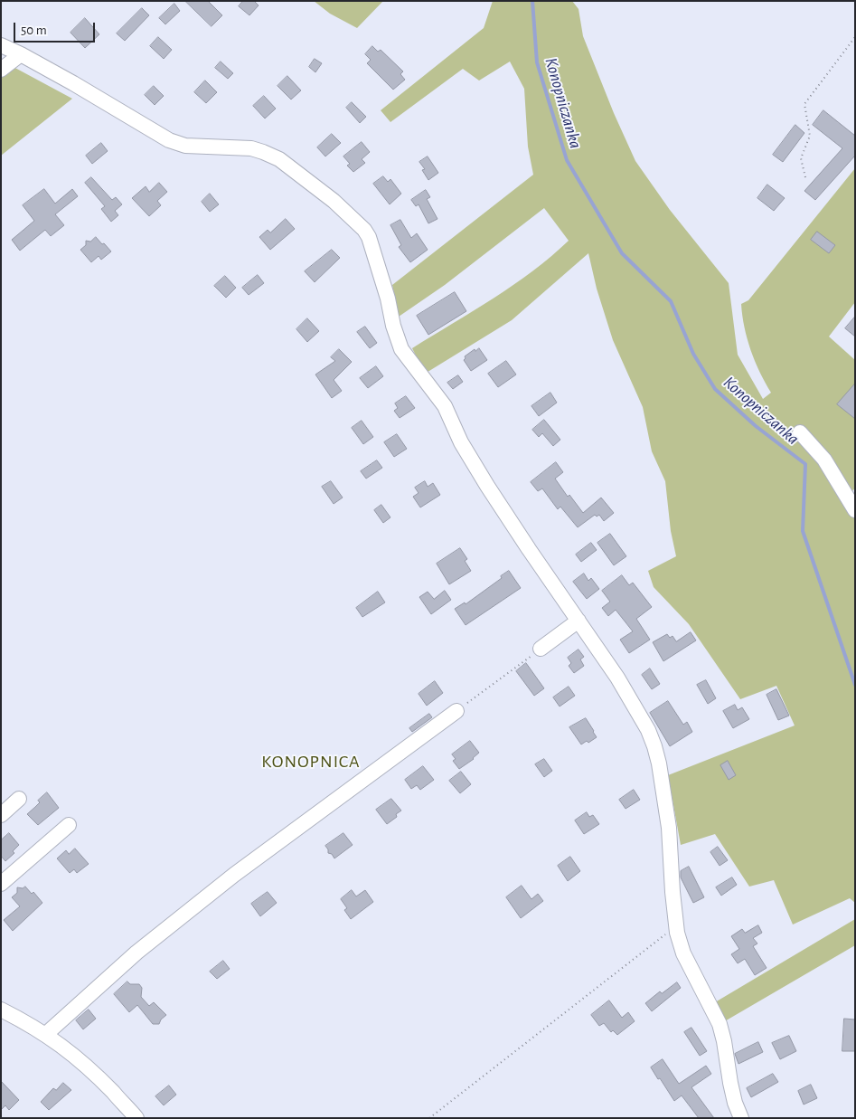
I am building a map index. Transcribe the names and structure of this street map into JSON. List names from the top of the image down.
{
  "districts": ["KONOPNICA"],
  "water": ["Konopniczanka"],
  "scale_bar": "50 m"
}
